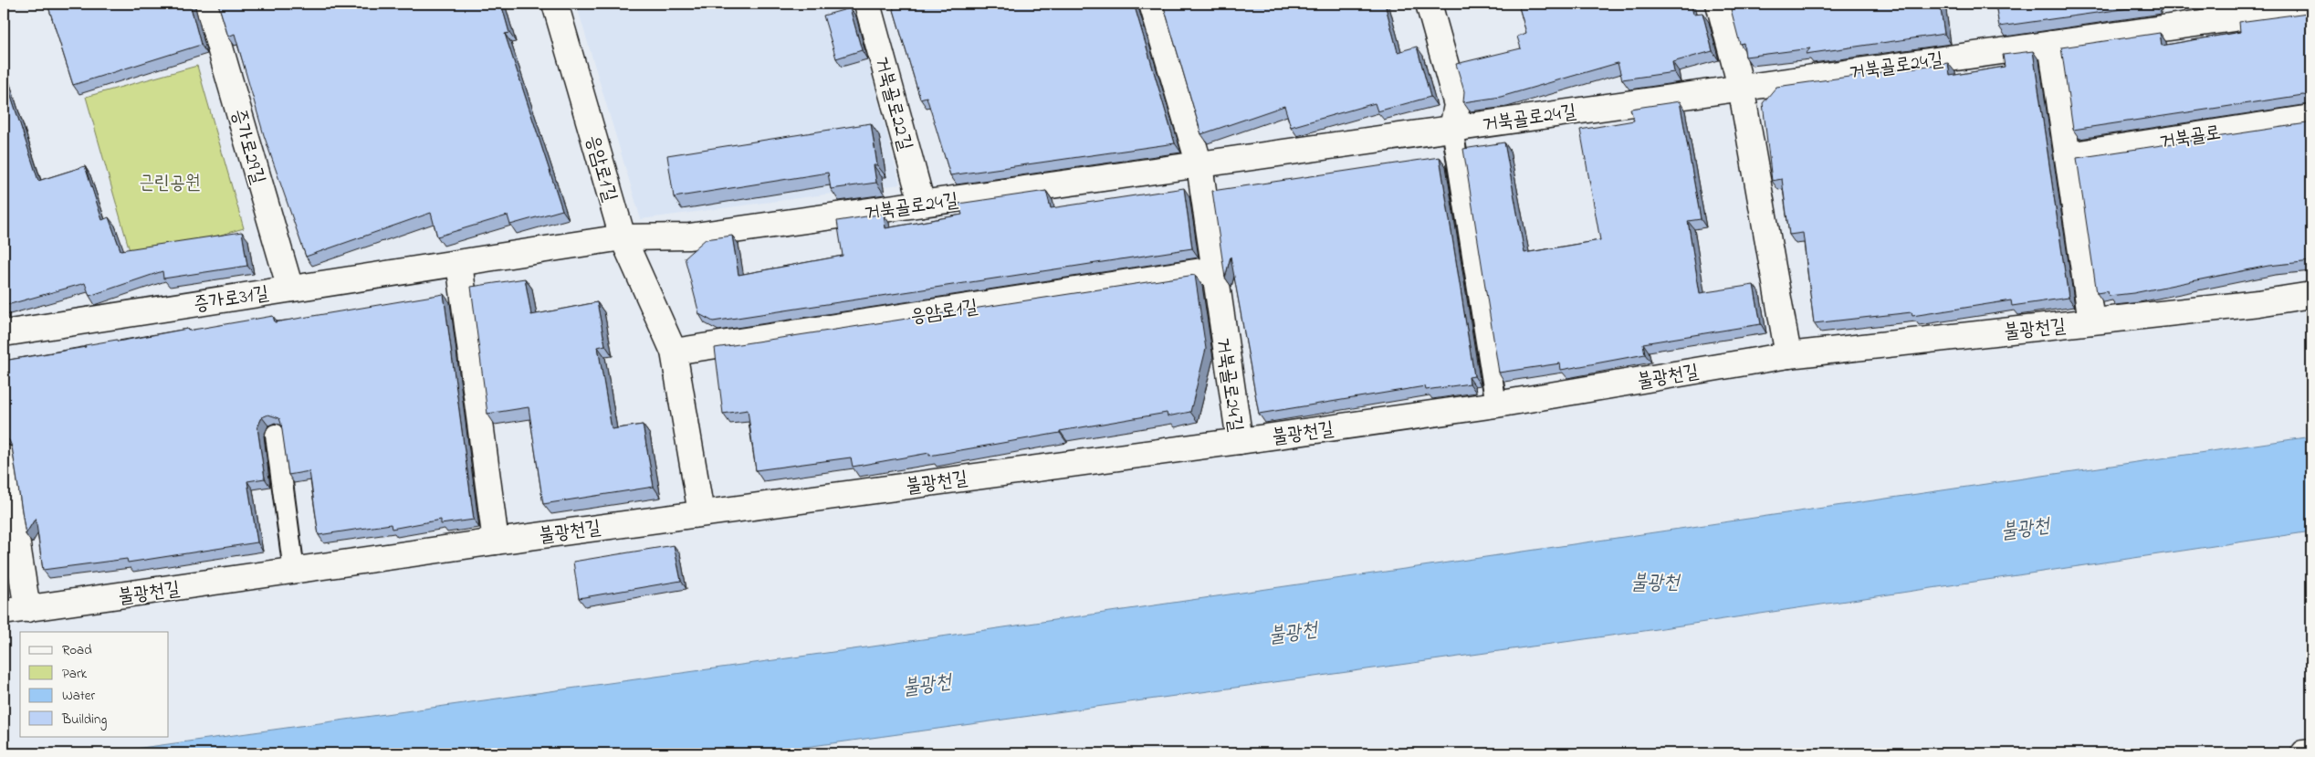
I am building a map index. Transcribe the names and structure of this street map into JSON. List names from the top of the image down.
{
  "streets": {
    "street": [
      "거북골로24길",
      "거북골로22길",
      "거북골로",
      "증가로29길",
      "응암로1길",
      "증가로31길",
      "불광천길"
    ]
  },
  "crossings": [
    ["거북골로24길", "거북골로22길"],
    ["거북골로24길", "응암로1길"],
    ["거북골로24길", "증가로31길"],
    ["거북골로24길", "불광천길"],
    ["증가로29길", "증가로31길"],
    ["응암로1길", "증가로31길"],
    ["응암로1길", "불광천길"]
  ],
  "water": ["불광천"],
  "parks": ["근린공원"],
  "legend": [
    "Road",
    "Park",
    "Water",
    "Building"
  ]
}
